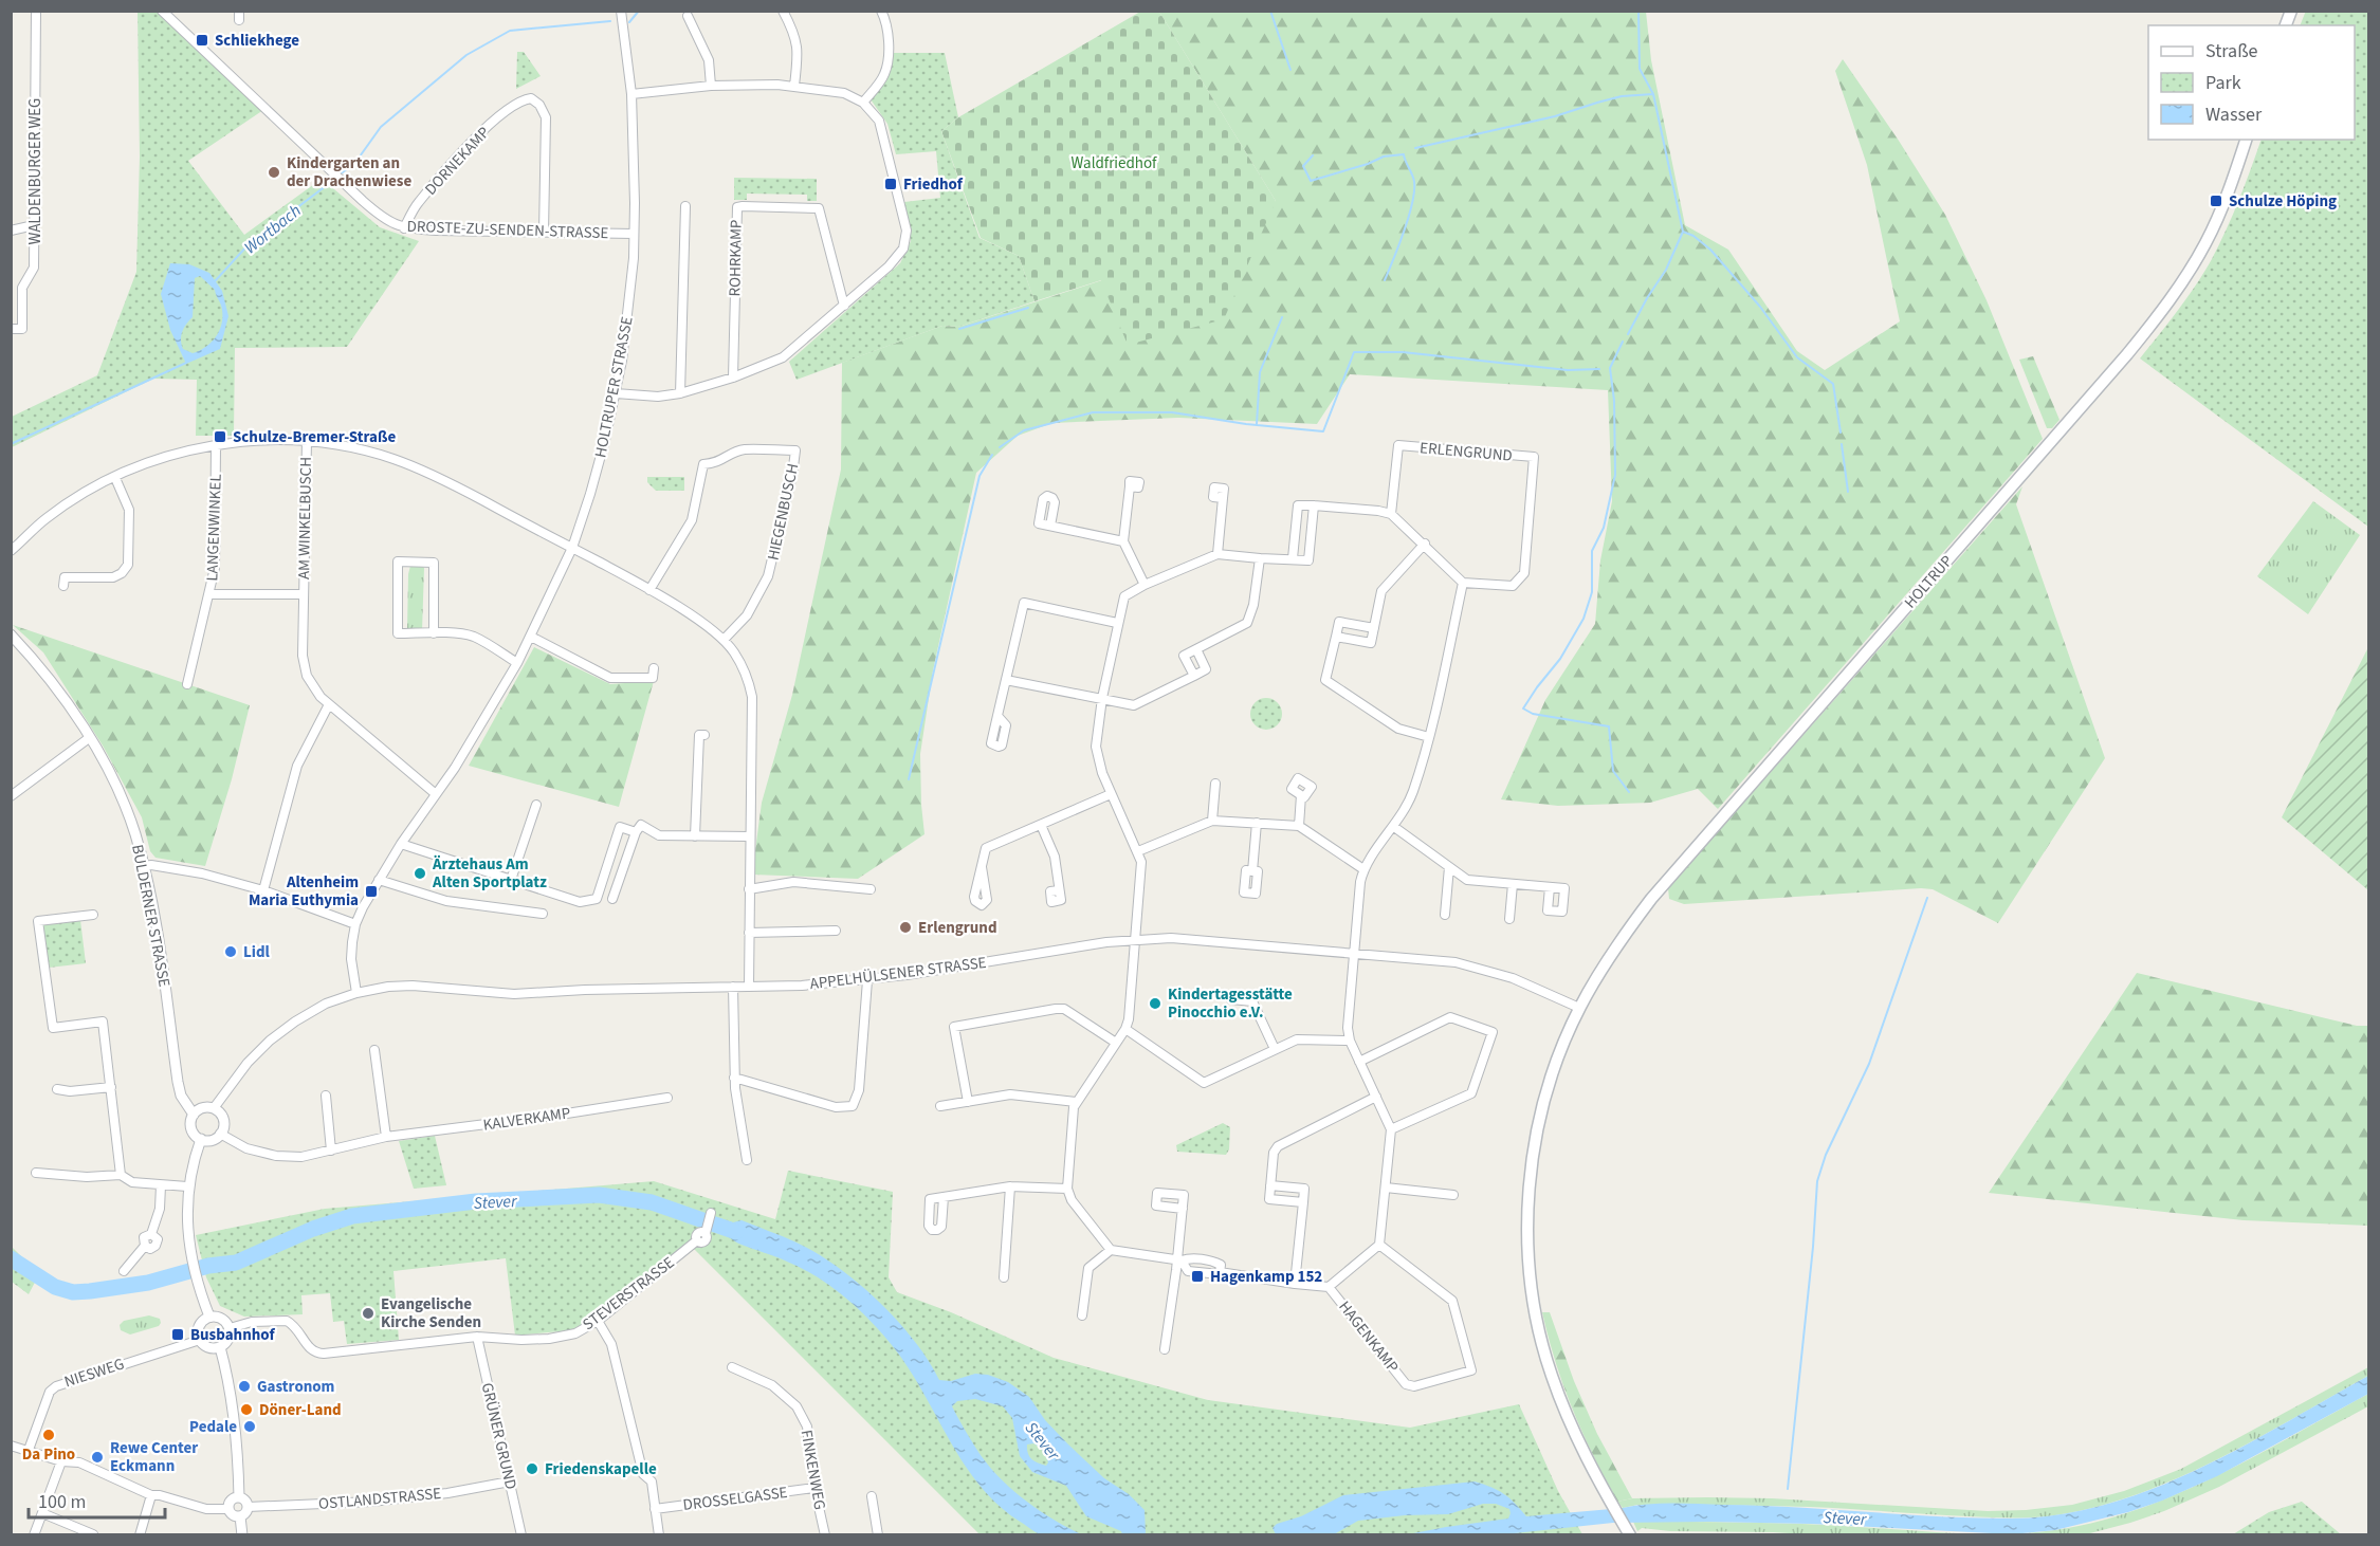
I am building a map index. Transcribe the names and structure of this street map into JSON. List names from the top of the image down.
{
  "streets": {
    "main road": ["HOLTRUP"],
    "street": [
      "DORNEKAMP",
      "WALDENBURGER WEG",
      "DROSTE-ZU-SENDEN-STRASSE",
      "ROHRKAMP",
      "HOLTRUPER STRASSE",
      "ERLENGRUND",
      "HIEGENBUSCH",
      "AM WINKELBUSCH",
      "LANGENWINKEL",
      "BULDERNER STRASSE",
      "APPELHÜLSENER STRASSE",
      "KALVERKAMP",
      "STEVERSTRASSE",
      "HAGENKAMP",
      "NIESWEG",
      "GRÜNER GRUND",
      "FINKENWEG",
      "OSTLANDSTRASSE",
      "DROSSELGASSE"
    ]
  },
  "crossings": [
    ["DORNEKAMP", "DROSTE-ZU-SENDEN-STRASSE"],
    ["DROSTE-ZU-SENDEN-STRASSE", "HOLTRUPER STRASSE"],
    ["HOLTRUPER STRASSE", "AM WINKELBUSCH"],
    ["HOLTRUPER STRASSE", "APPELHÜLSENER STRASSE"],
    ["AM WINKELBUSCH", "LANGENWINKEL"],
    ["HOLTRUP", "APPELHÜLSENER STRASSE"],
    ["BULDERNER STRASSE", "APPELHÜLSENER STRASSE"],
    ["BULDERNER STRASSE", "KALVERKAMP"],
    ["APPELHÜLSENER STRASSE", "KALVERKAMP"],
    ["STEVERSTRASSE", "NIESWEG"],
    ["STEVERSTRASSE", "GRÜNER GRUND"],
    ["GRÜNER GRUND", "OSTLANDSTRASSE"],
    ["FINKENWEG", "DROSSELGASSE"]
  ],
  "water": ["Wortbach", "Stever"],
  "parks": ["Waldfriedhof"],
  "places": {
    "transit": [
      "Schliekhege",
      "Friedhof",
      "Schulze Höping",
      "Schulze-Bremer-Straße",
      "Altenheim Maria Euthymia",
      "Hagenkamp 152",
      "Busbahnhof"
    ],
    "other": [
      "Kindergarten an der Drachenwiese",
      "Ärztehaus Am Alten Sportplatz",
      "Erlengrund",
      "Lidl",
      "Kindertagesstätte Pinocchio e.V.",
      "Evangelische Kirche Senden",
      "Gastronom",
      "Döner-Land",
      "Pedale",
      "Da Pino",
      "Rewe Center Eckmann",
      "Friedenskapelle"
    ]
  },
  "legend": ["Straße", "Park", "Wasser"],
  "scale_bar": "100 m"
}
